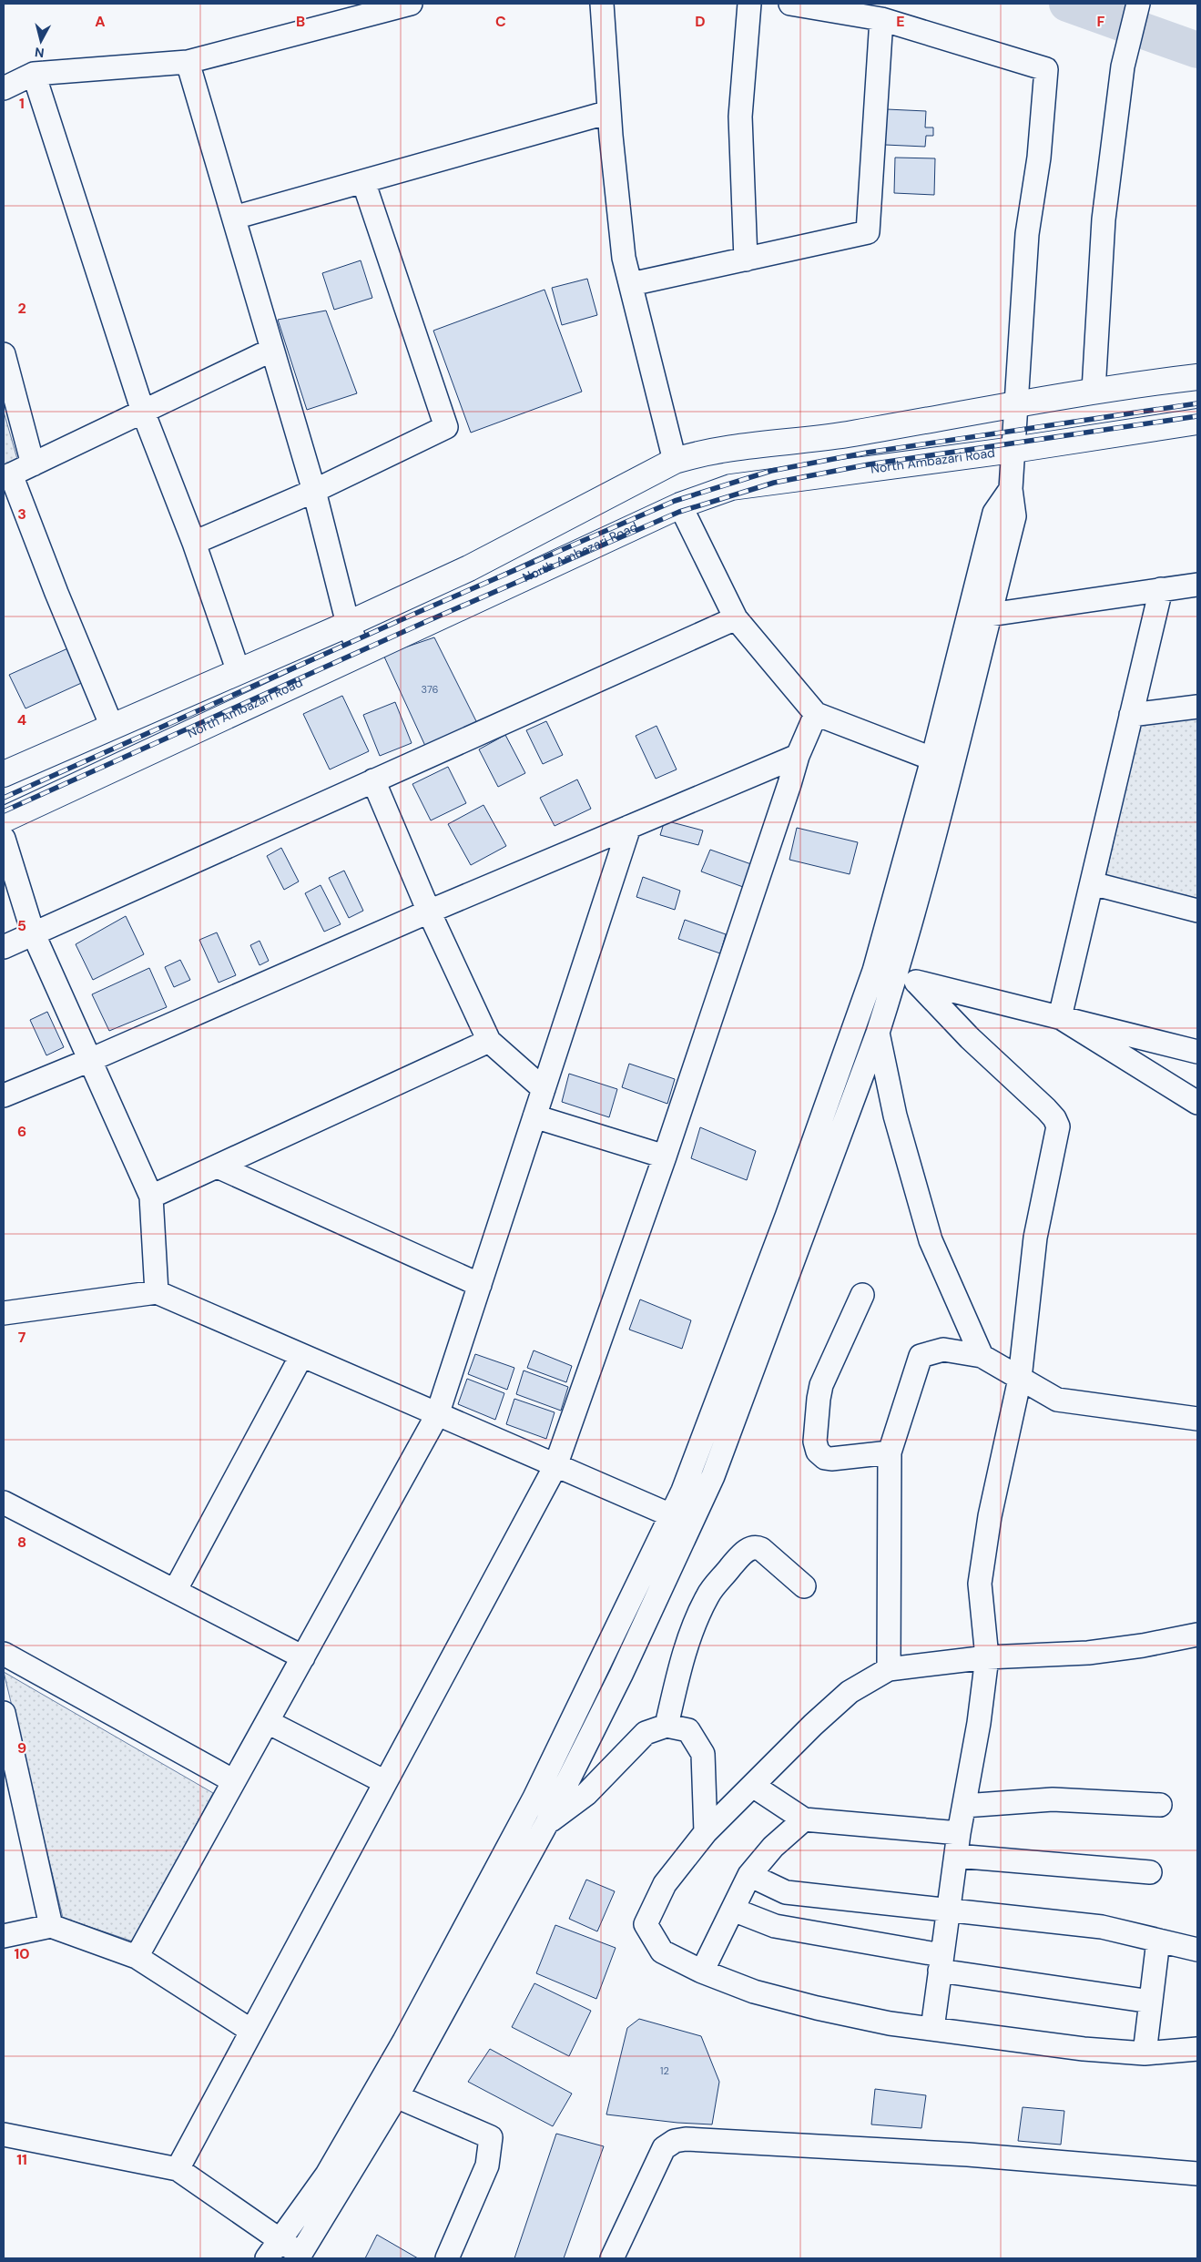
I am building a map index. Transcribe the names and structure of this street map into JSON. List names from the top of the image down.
{
  "streets": {
    "main road": ["North Ambazari Road"]
  },
  "house_numbers": ["376", "12"],
  "north": "bottom",
  "grid": {
    "columns": [
      "A",
      "B",
      "C",
      "D",
      "E",
      "F"
    ],
    "rows": [
      "1",
      "2",
      "3",
      "4",
      "5",
      "6",
      "7",
      "8",
      "9",
      "10",
      "11"
    ]
  }
}
